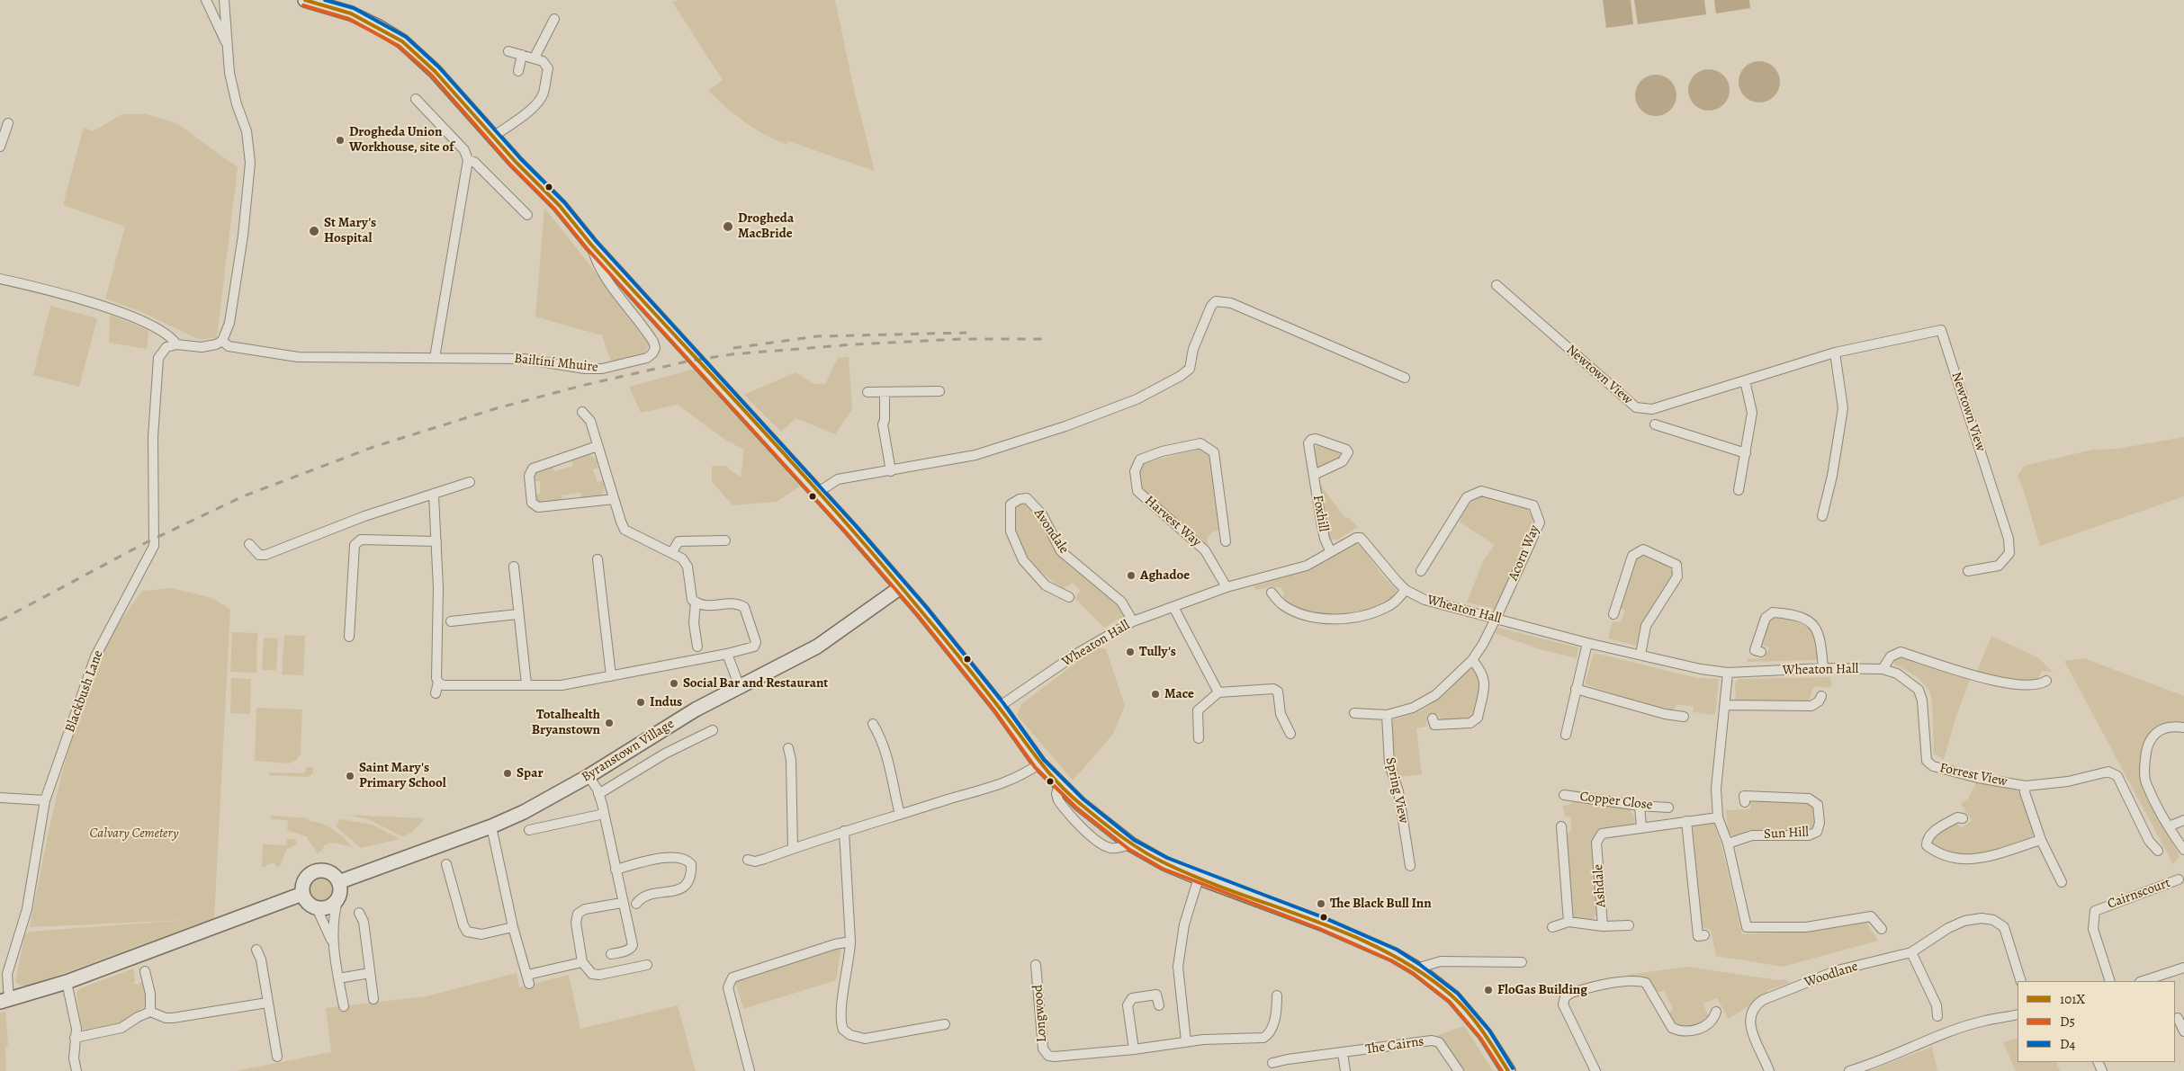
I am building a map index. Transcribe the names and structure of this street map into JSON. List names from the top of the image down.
{
  "streets": {
    "main road": ["Byranstown Village"],
    "street": [
      "Bailtíní Mhuire",
      "Newtown View",
      "Foxhill",
      "Harvest Way",
      "Avondale",
      "Acorn Way",
      "Wheaton Hall",
      "Blackbush Lane",
      "Forrest View",
      "Spring View",
      "Copper Close",
      "Sun Hill",
      "Ashdale",
      "Cairnscourt",
      "Woodlane",
      "Longwood",
      "The Cairns"
    ]
  },
  "crossings": [
    ["Foxhill", "Wheaton Hall"],
    ["Harvest Way", "Wheaton Hall"],
    ["Avondale", "Wheaton Hall"],
    ["Acorn Way", "Wheaton Hall"],
    ["Wheaton Hall", "Forrest View"]
  ],
  "parks": ["Calvary Cemetery"],
  "places": [
    "Drogheda Union Workhouse, site of",
    "Drogheda MacBride",
    "St Mary's Hospital",
    "Aghadoe",
    "Tully's",
    "Social Bar and Restaurant",
    "Mace",
    "Indus",
    "Totalhealth Bryanstown",
    "Spar",
    "Saint Mary's Primary School",
    "The Black Bull Inn",
    "FloGas Building"
  ],
  "lines": ["transit line 101X", "transit line D4", "transit line D5"],
  "legend": ["101X", "D5", "D4"]
}
